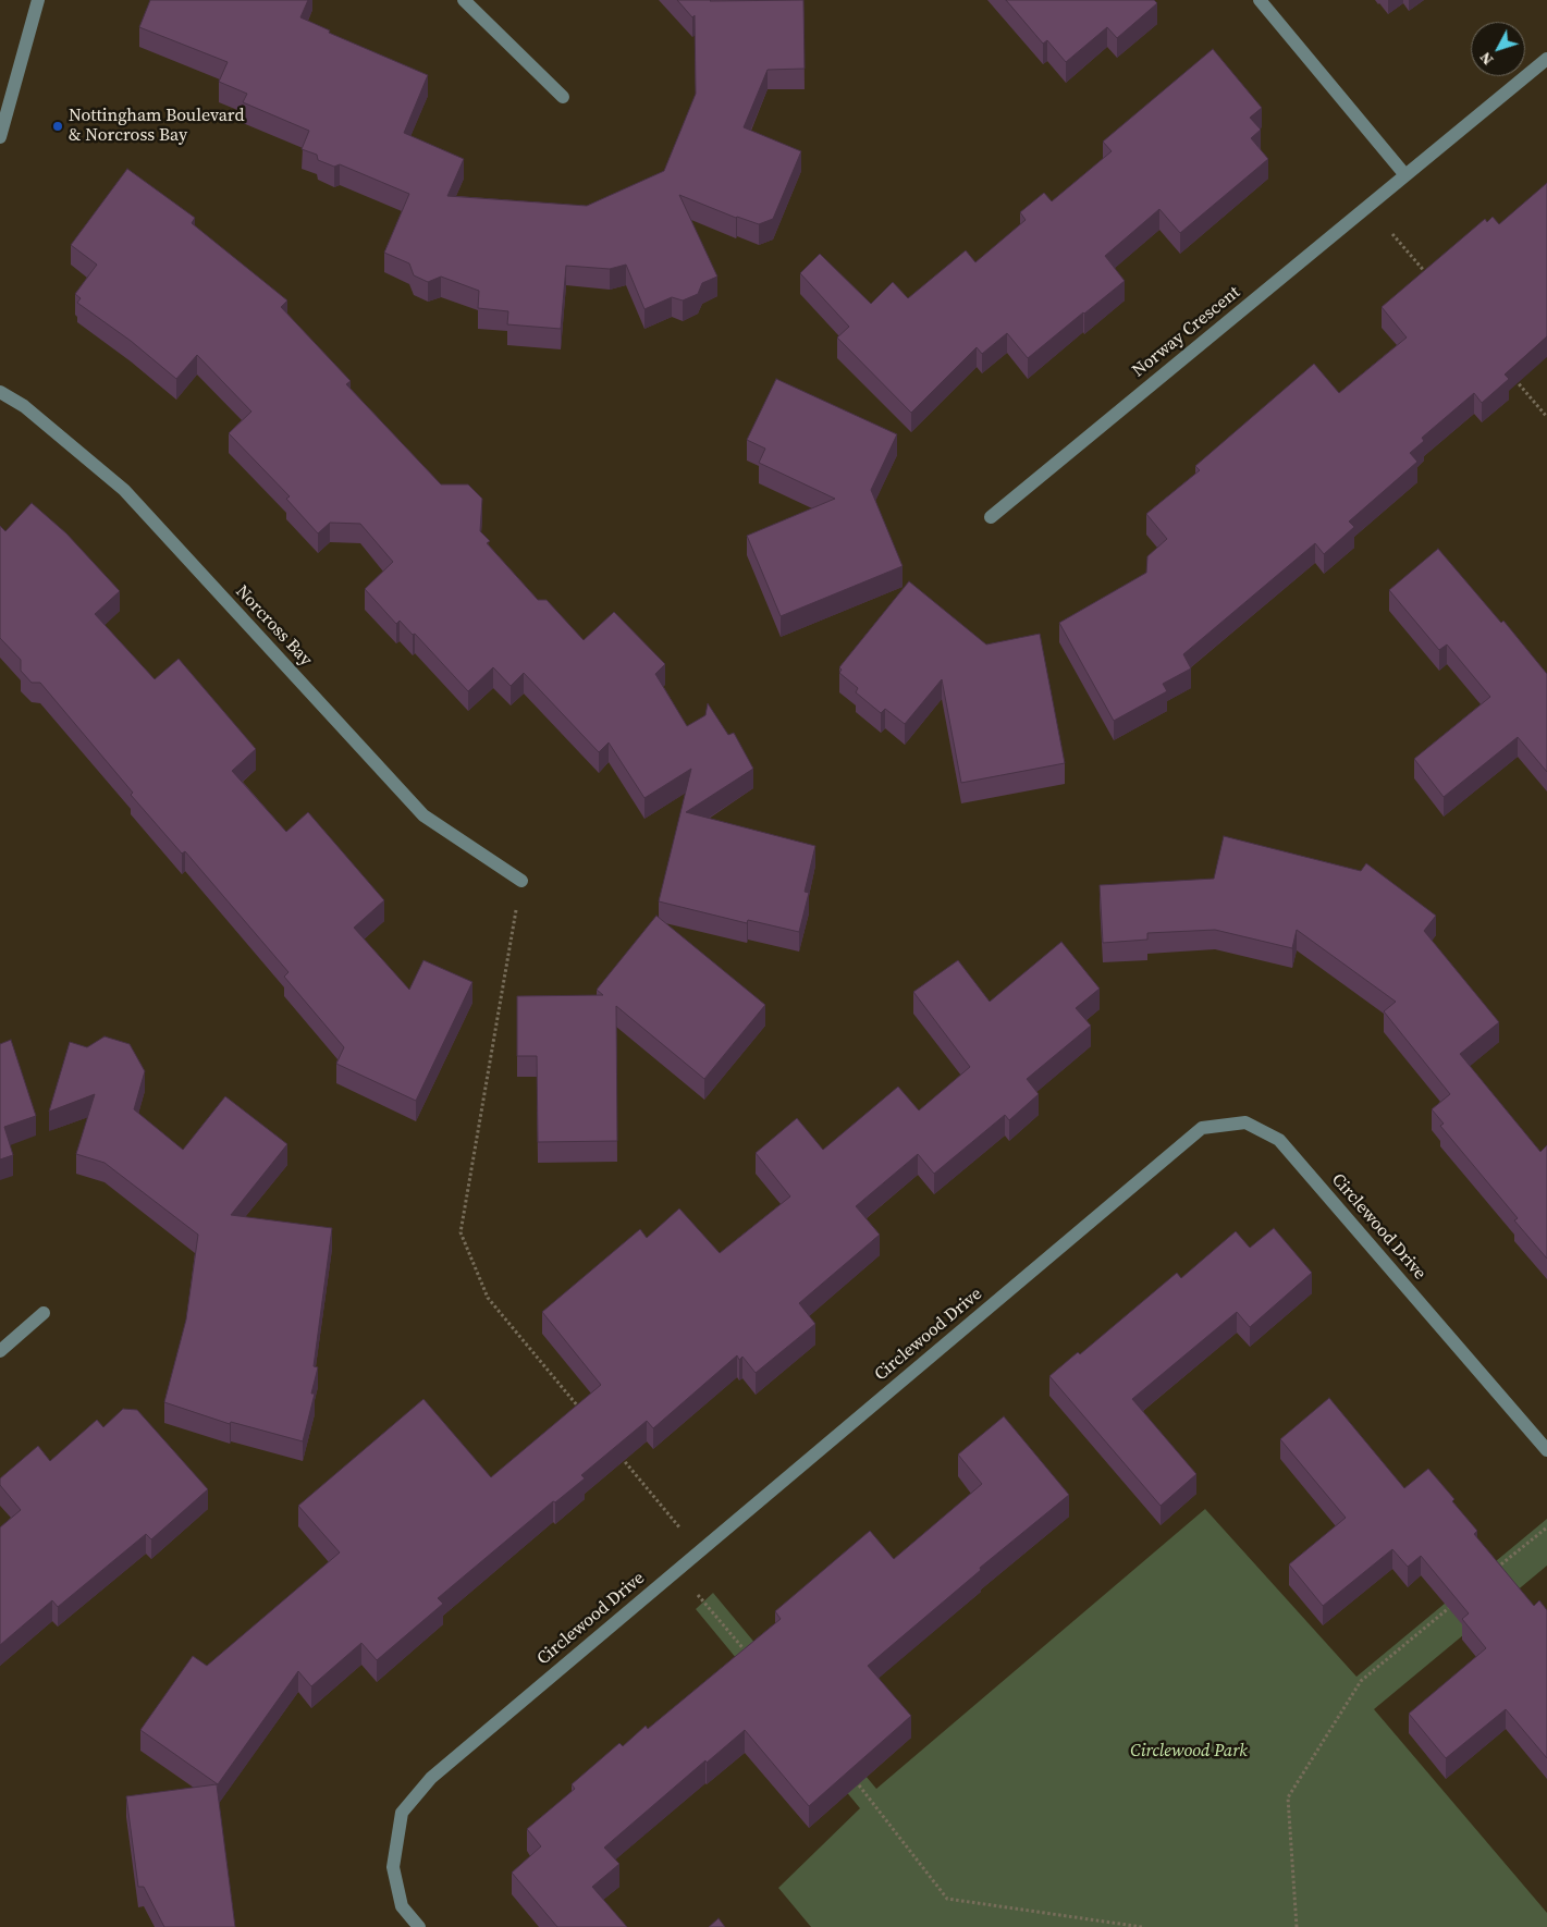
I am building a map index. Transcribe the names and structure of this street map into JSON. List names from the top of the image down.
{
  "streets": {
    "street": ["Norway Crescent", "Norcross Bay", "Circlewood Drive"]
  },
  "parks": ["Circlewood Park"],
  "places": ["Nottingham Boulevard & Norcross Bay"],
  "north": "bottom left"
}
